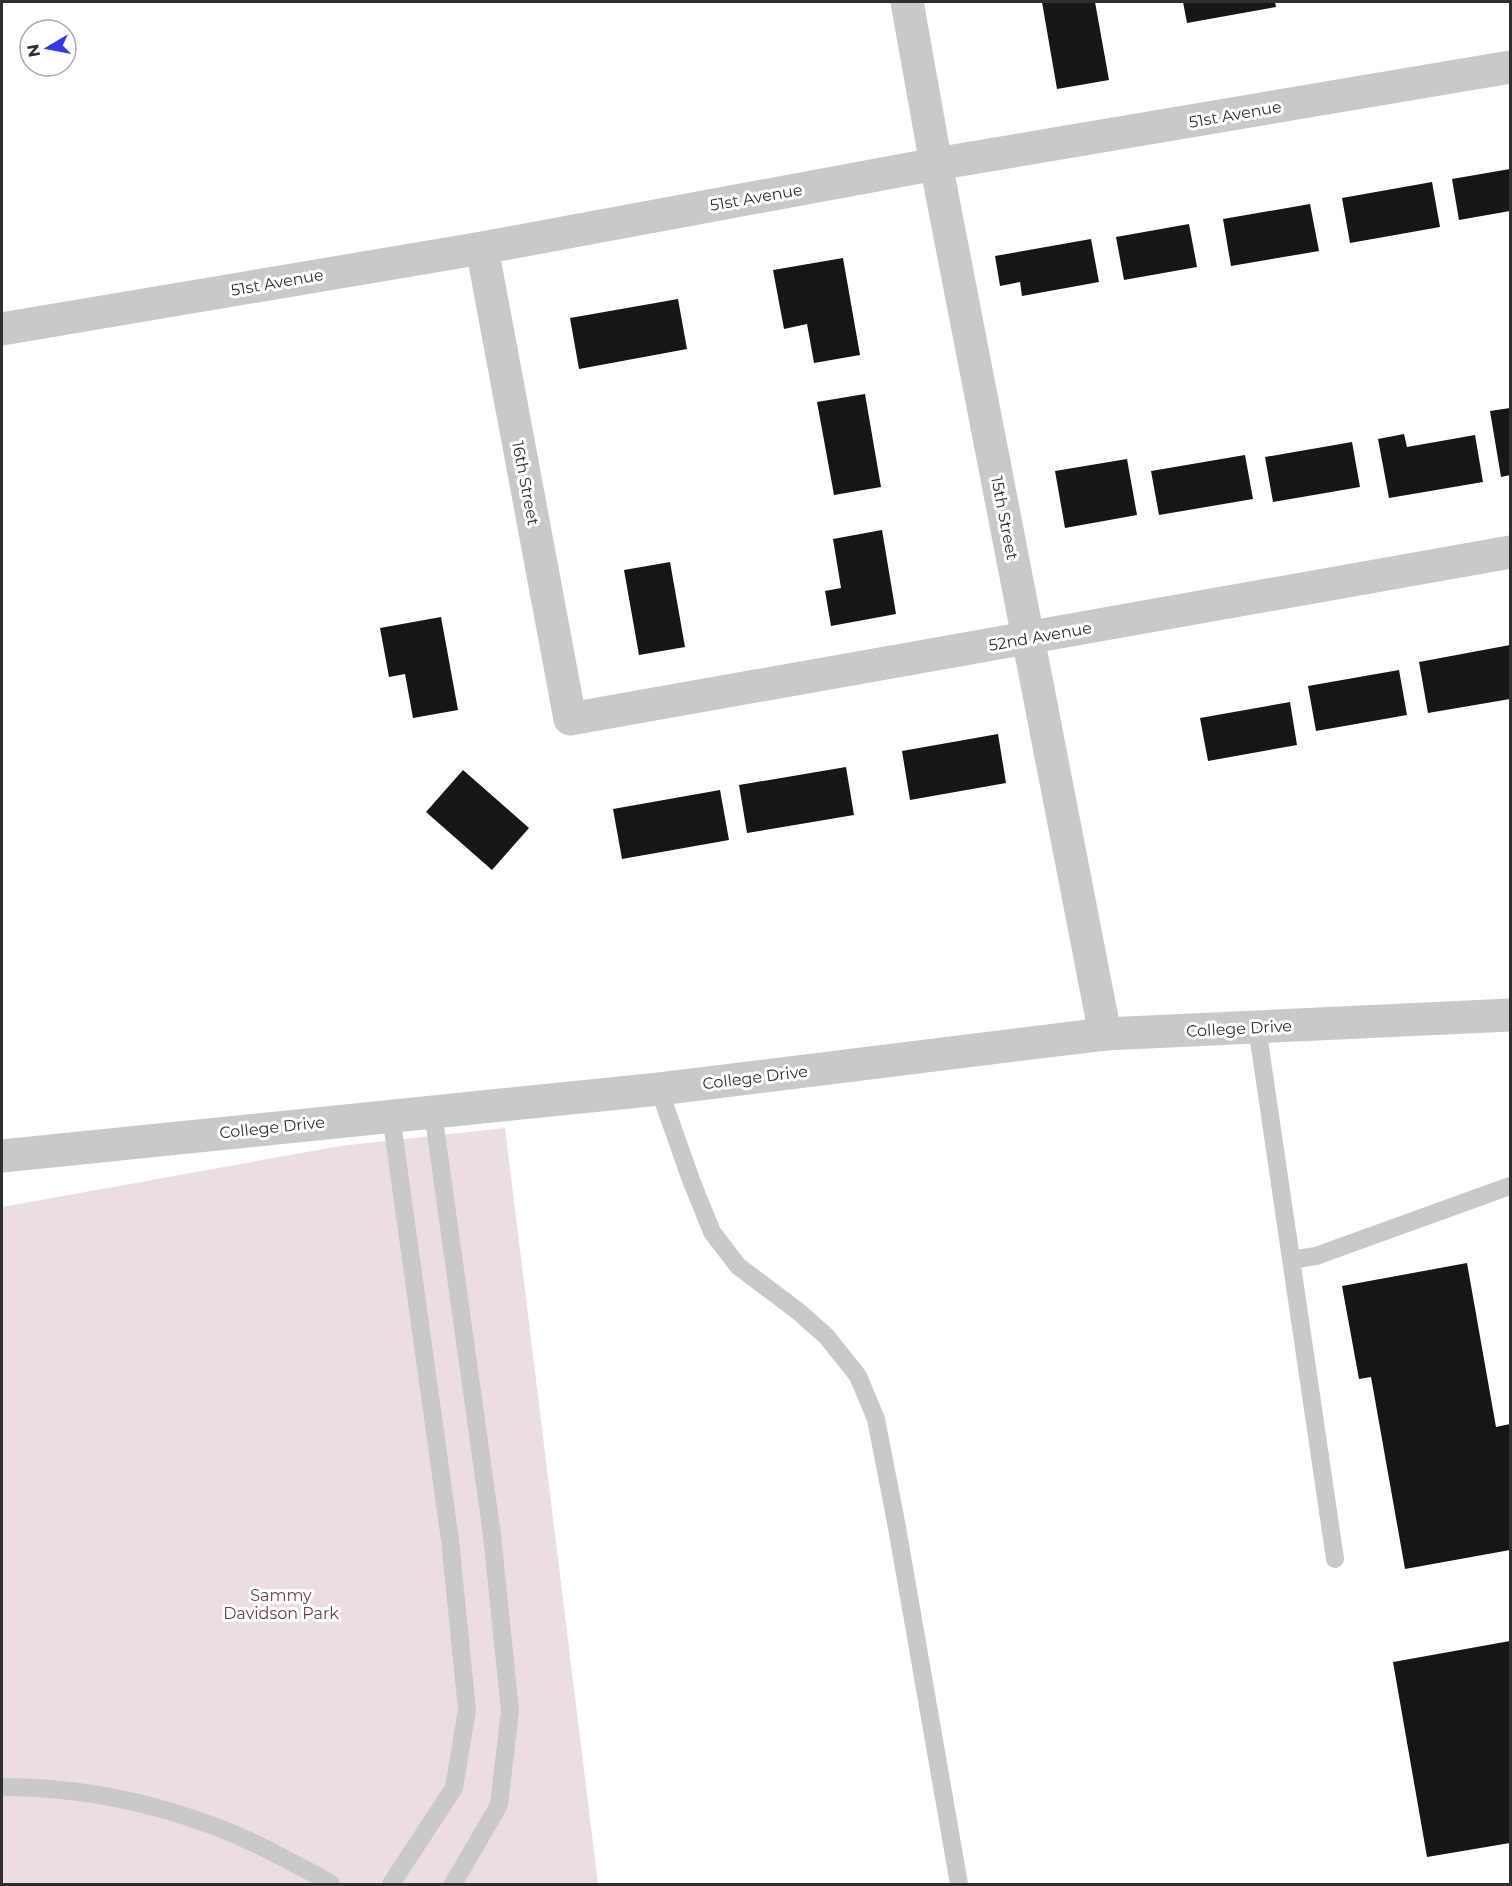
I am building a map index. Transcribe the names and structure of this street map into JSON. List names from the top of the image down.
{
  "streets": {
    "street": [
      "51st Avenue",
      "16th Street",
      "15th Street",
      "52nd Avenue",
      "College Drive"
    ]
  },
  "crossings": [
    ["51st Avenue", "16th Street"],
    ["51st Avenue", "15th Street"],
    ["16th Street", "52nd Avenue"],
    ["15th Street", "52nd Avenue"],
    ["15th Street", "College Drive"]
  ],
  "parks": ["Sammy Davidson Park"],
  "north": "left"
}
